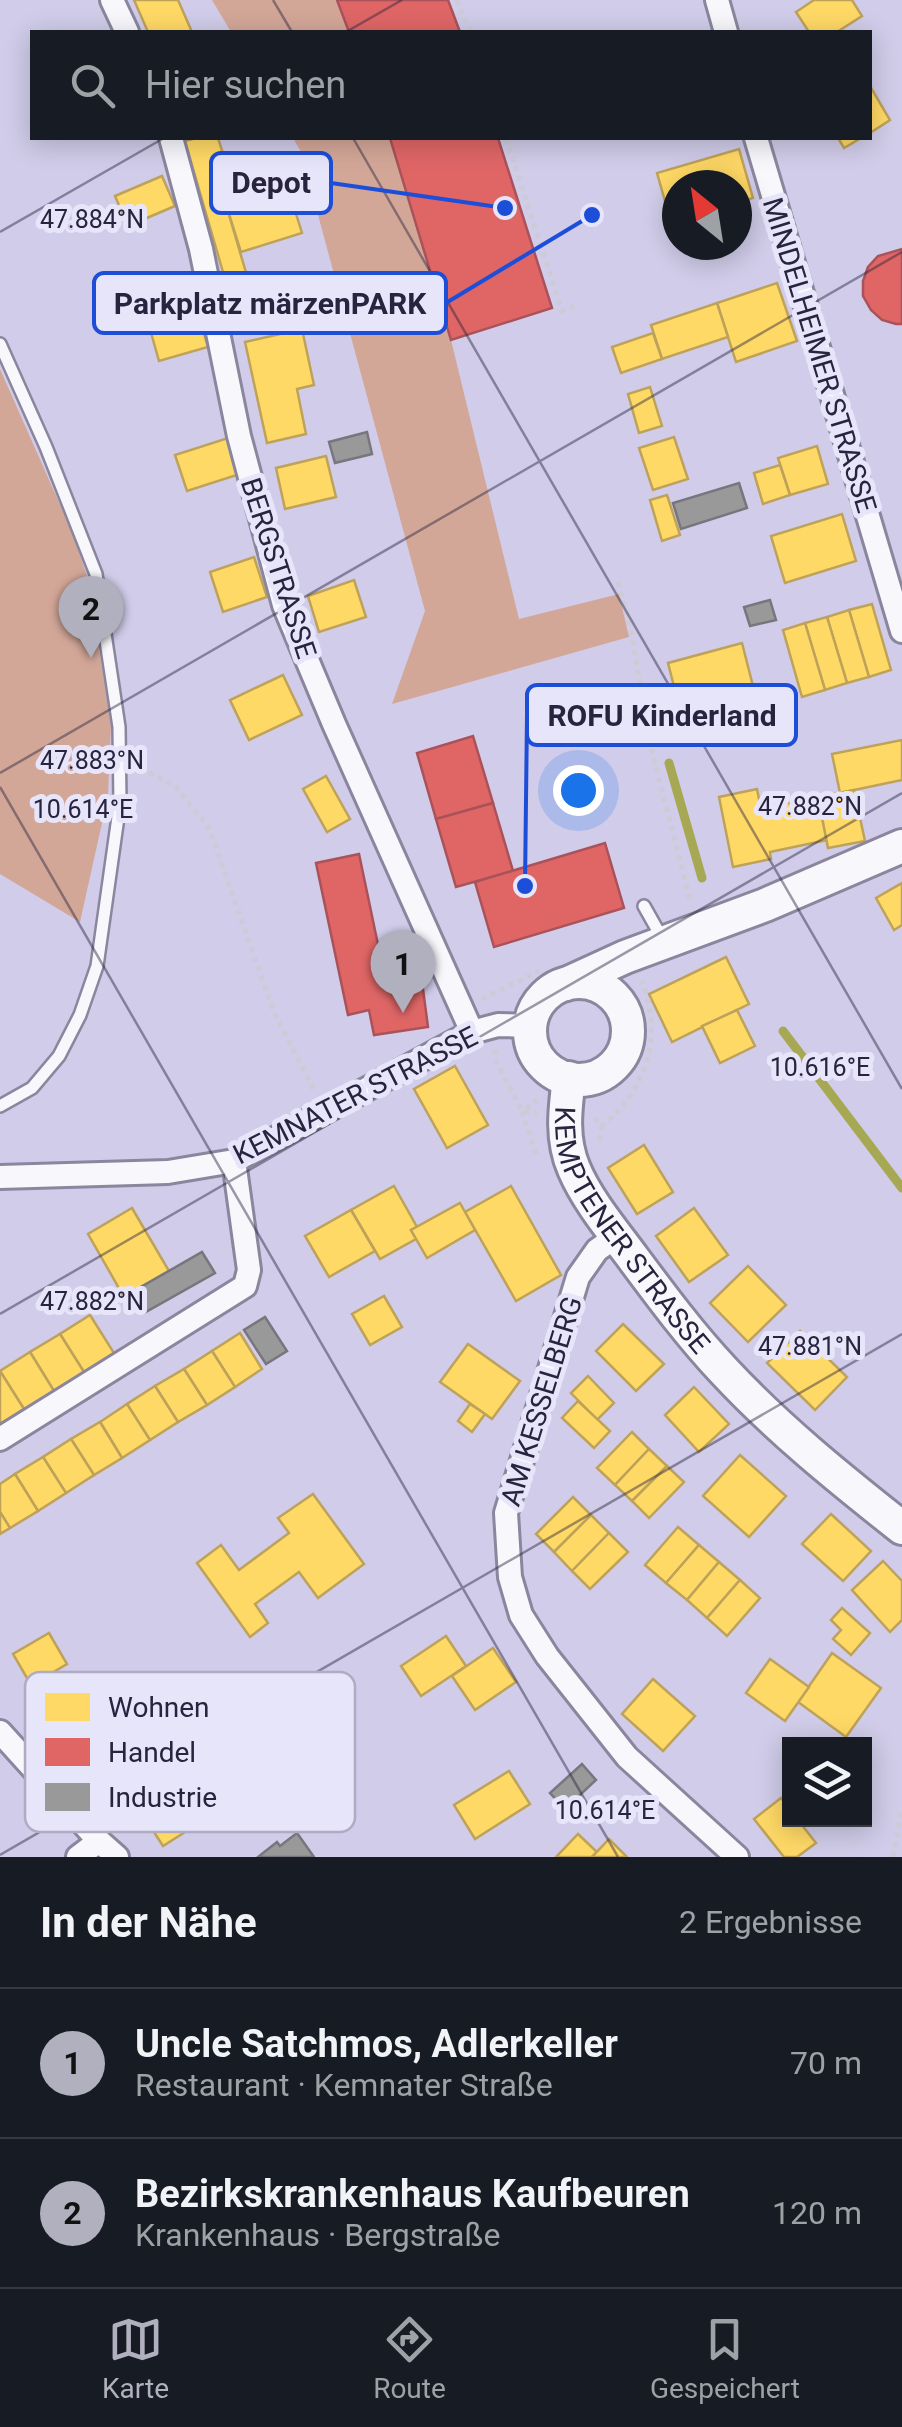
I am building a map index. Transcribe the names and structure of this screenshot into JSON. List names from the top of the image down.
{
  "streets": {
    "main road": ["KEMPTENER STRASSE"],
    "street": [
      "MINDELHEIMER STRASSE",
      "BERGSTRASSE",
      "KEMNATER STRASSE",
      "AM KESSELBERG"
    ]
  },
  "crossings": [
    ["BERGSTRASSE", "KEMNATER STRASSE"],
    ["KEMNATER STRASSE", "KEMPTENER STRASSE"],
    ["KEMPTENER STRASSE", "AM KESSELBERG"]
  ],
  "places": ["Depot", "Parkplatz märzenPARK", "ROFU Kinderland"],
  "legend": ["Wohnen", "Handel", "Industrie"],
  "north": "top left",
  "page": {
    "search": "Hier suchen",
    "pins": ["2", "1"],
    "heading": ["In der Nähe", "2 Ergebnisse"],
    "list": [
      {
        "mark": "1",
        "name": "Uncle Satchmos, Adlerkeller",
        "note": "Restaurant · Kemnater Straße",
        "value": "70 m"
      },
      {
        "mark": "2",
        "name": "Bezirkskrankenhaus Kaufbeuren",
        "note": "Krankenhaus · Bergstraße",
        "value": "120 m"
      }
    ],
    "nav": ["Karte", "Route", "Gespeichert"]
  },
  "coordinates": [
    "47.884°N",
    "47.883°N",
    "47.882°N",
    "10.614°E",
    "10.616°E",
    "47.881°N"
  ]
}
